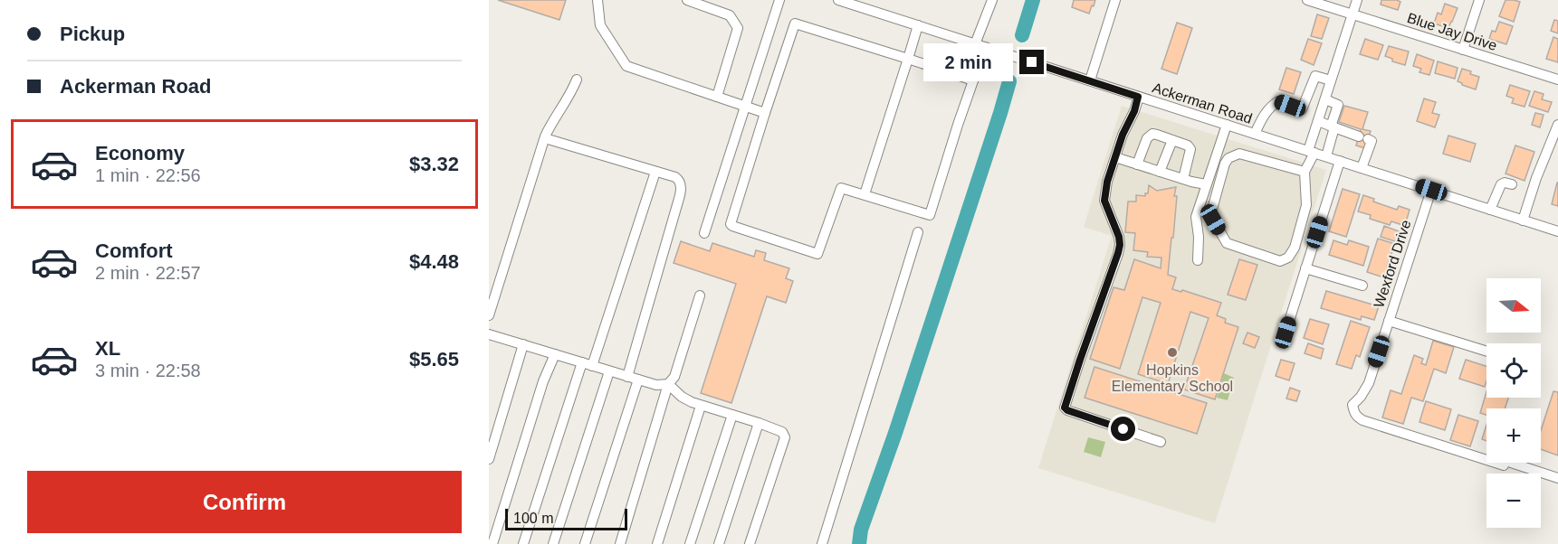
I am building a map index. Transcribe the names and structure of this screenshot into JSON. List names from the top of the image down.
{
  "streets": {
    "street": ["Blue Jay Drive", "Ackerman Road", "Wexford Drive"]
  },
  "crossings": [
    ["Ackerman Road", "Wexford Drive"]
  ],
  "places": ["Hopkins Elementary School"],
  "scale_bar": "100 m",
  "north": "right",
  "page": {
    "banner": ["Pickup", "Ackerman Road"],
    "bubble": "2 min",
    "list": [
      {
        "name": "Economy",
        "note": "1 min · 22:56",
        "value": "$3.32"
      },
      {
        "name": "Comfort",
        "note": "2 min · 22:57",
        "value": "$4.48"
      },
      {
        "name": "XL",
        "note": "3 min · 22:58",
        "value": "$5.65"
      }
    ],
    "map_buttons": ["+", "−"],
    "buttons": "Confirm",
    "scale": "100 m"
  }
}
